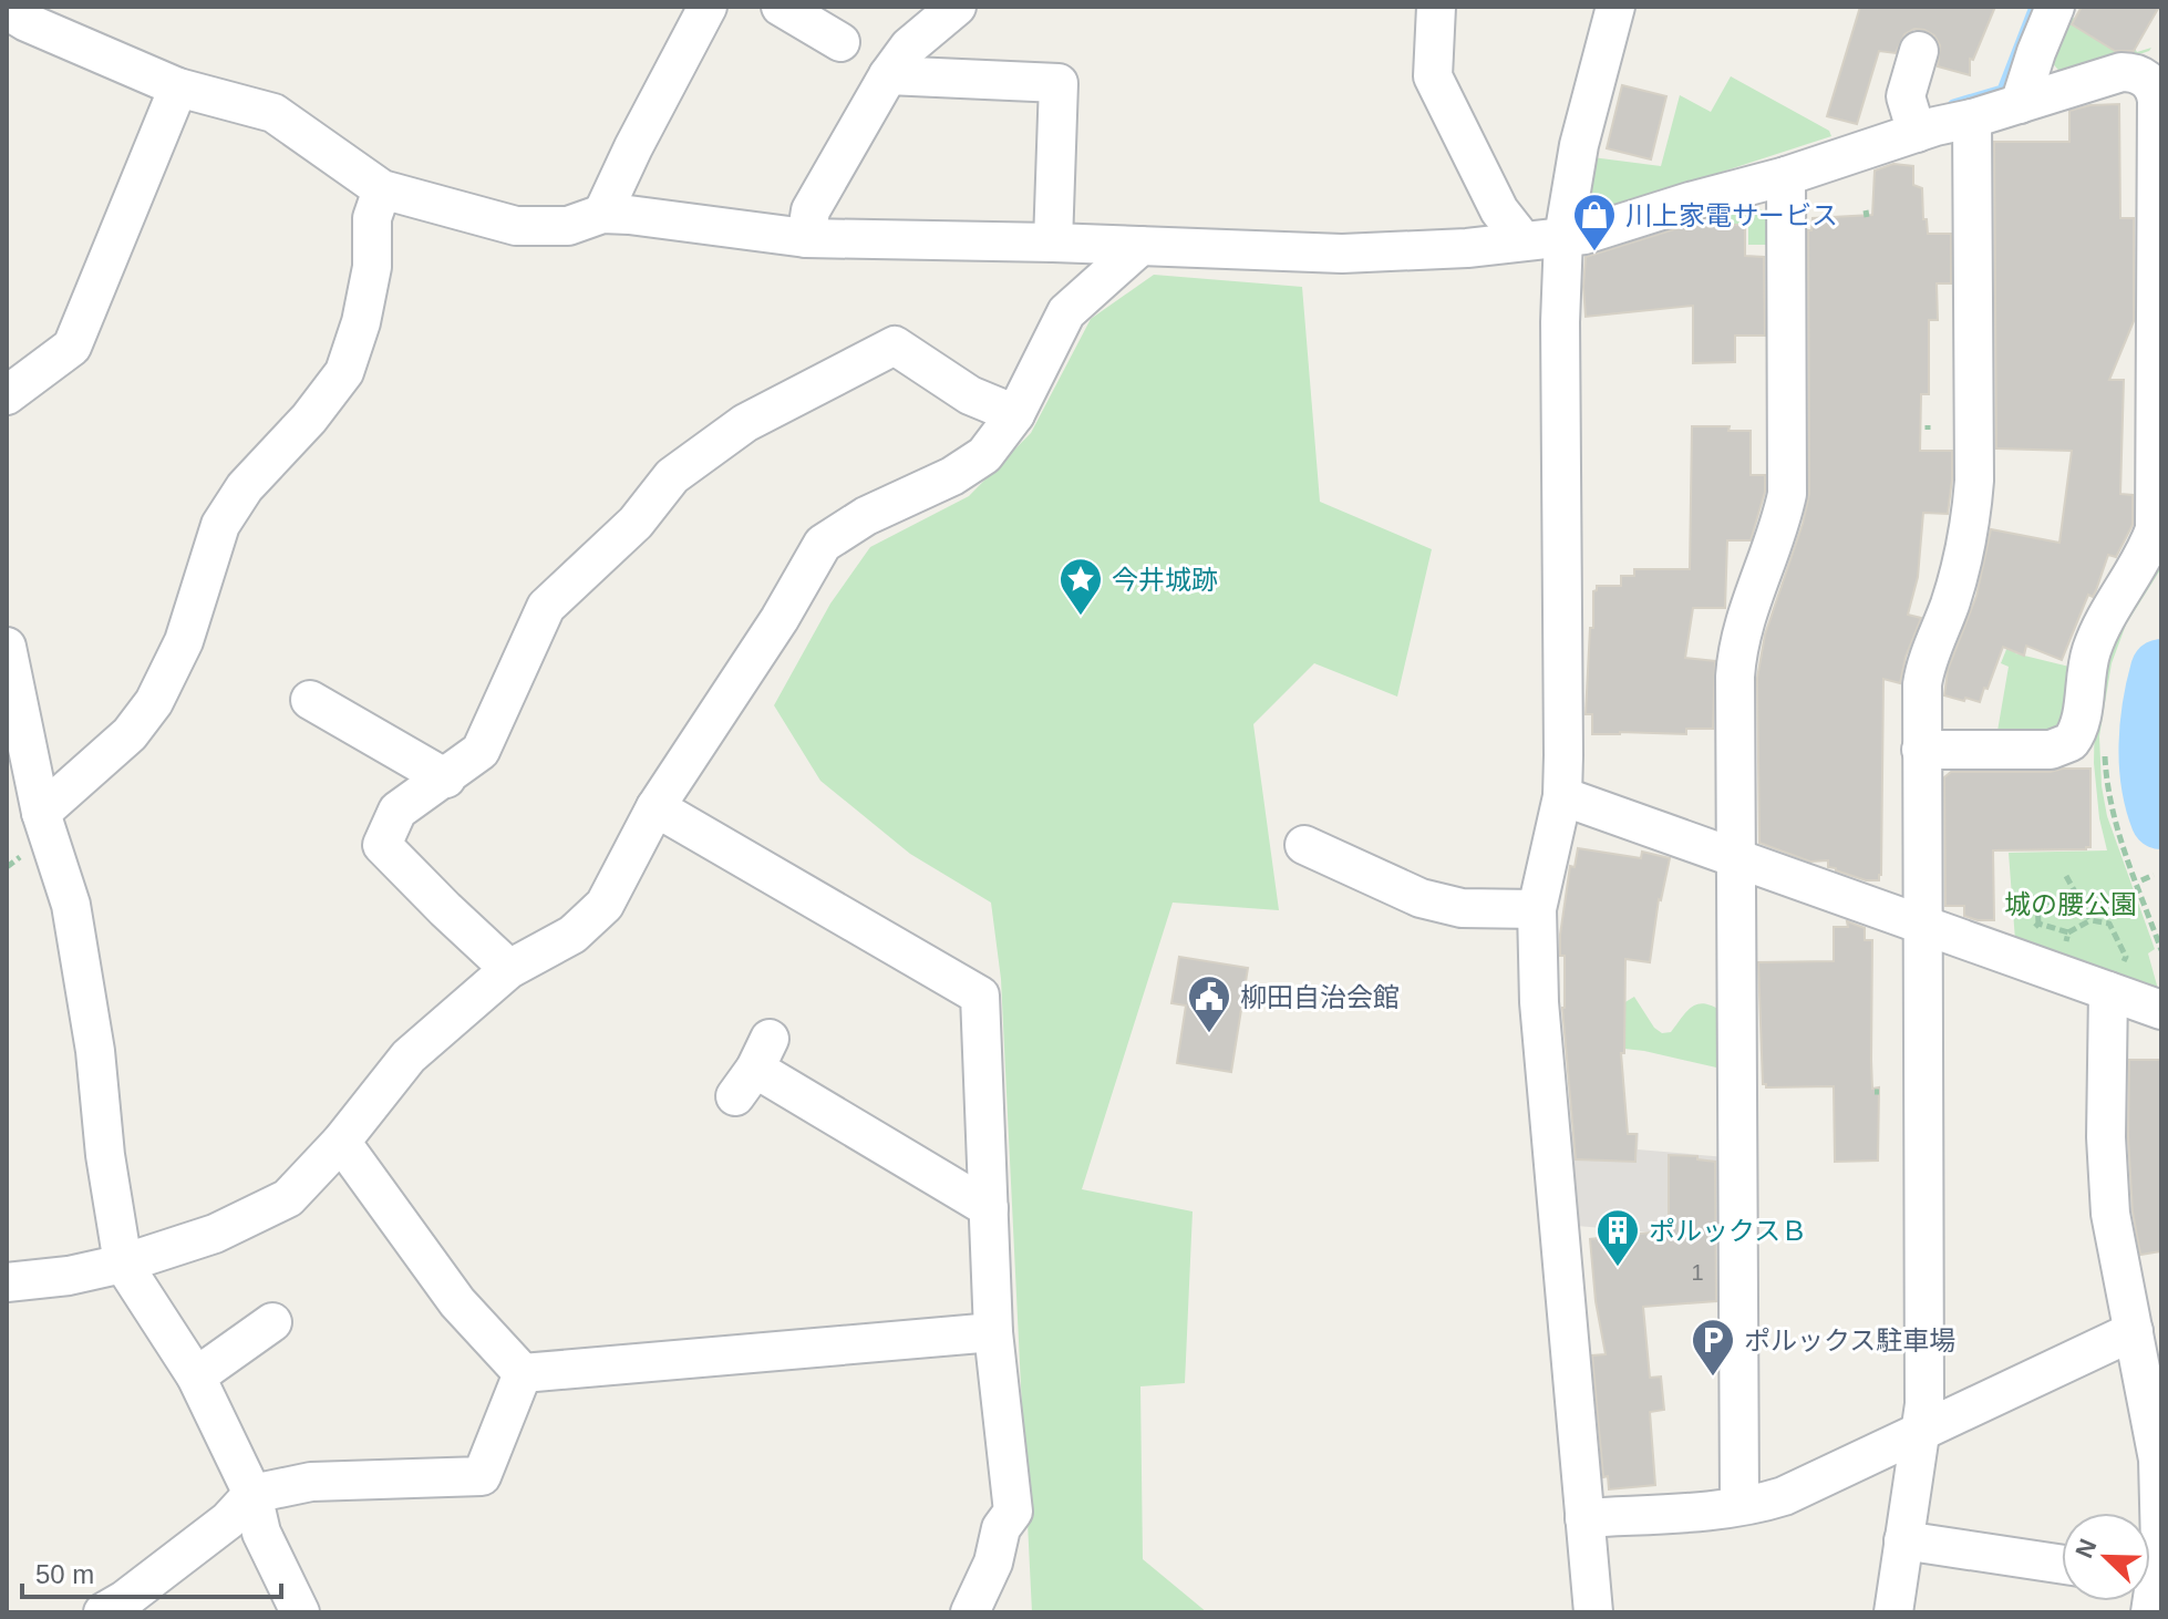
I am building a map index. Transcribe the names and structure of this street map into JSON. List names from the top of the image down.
{
  "parks": ["城の腰公園"],
  "places": {
    "shop": ["川上家電サービス"],
    "place": ["今井城跡"],
    "public building": ["柳田自治会館"],
    "building": ["ポルックスＢ"],
    "parking": ["ポルックス駐車場"]
  },
  "house_numbers": ["1"],
  "scale_bar": "50 m",
  "north": "top left"
}
